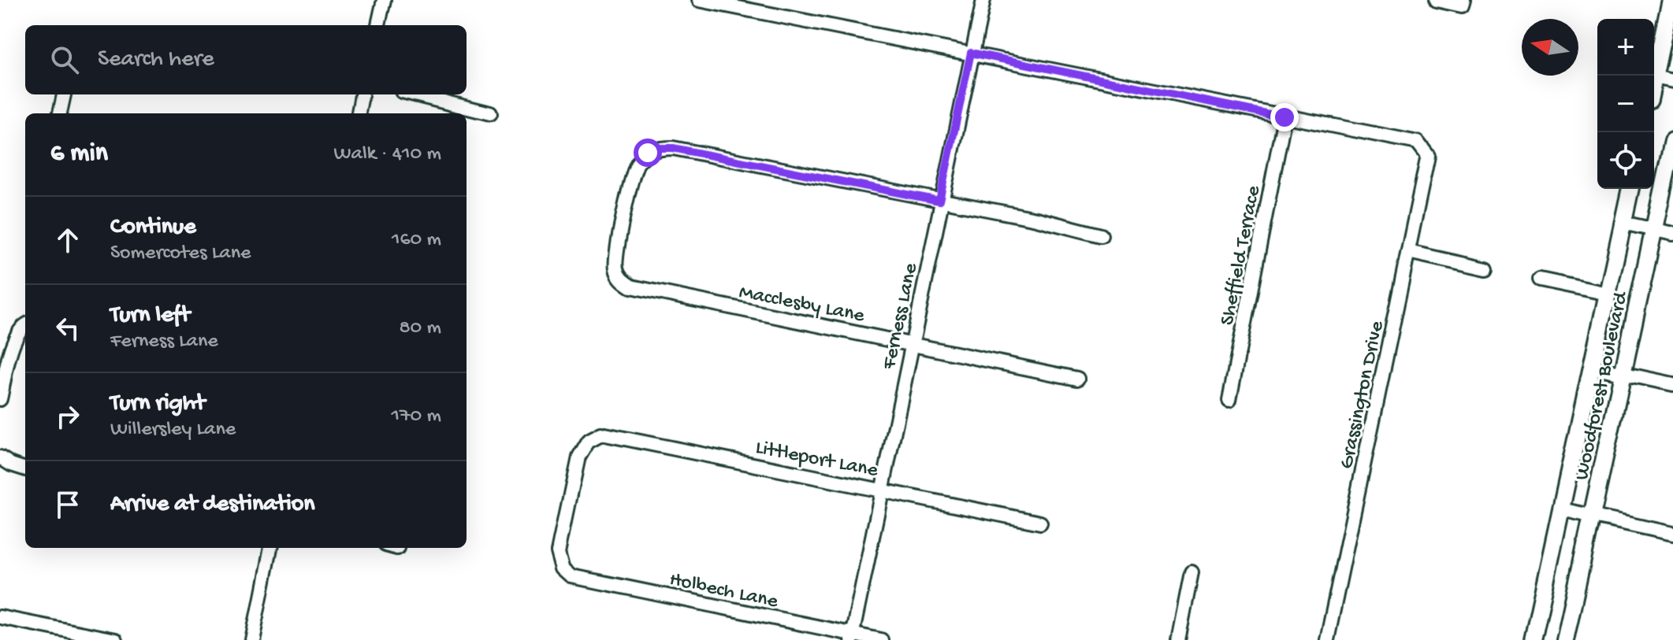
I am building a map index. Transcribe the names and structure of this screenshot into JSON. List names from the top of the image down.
{
  "streets": {
    "main road": ["Woodforest Boulevard"],
    "street": [
      "Sheffield Terrace",
      "Macclesby Lane",
      "Ferness Lane",
      "Grassington Drive",
      "Littleport Lane",
      "Holbech Lane"
    ]
  },
  "crossings": [
    ["Sheffield Terrace", "Grassington Drive"],
    ["Macclesby Lane", "Ferness Lane"],
    ["Ferness Lane", "Littleport Lane"],
    ["Ferness Lane", "Holbech Lane"],
    ["Littleport Lane", "Holbech Lane"]
  ],
  "north": "left",
  "page": {
    "map_buttons": ["+", "−"],
    "search": "Search here",
    "heading": ["6 min", "Walk · 410 m"],
    "list": [
      ["Continue", "Somercotes Lane", "160 m"],
      ["Turn left", "Ferness Lane", "80 m"],
      ["Turn right", "Willersley Lane", "170 m"],
      "Arrive at destination"
    ]
  }
}
